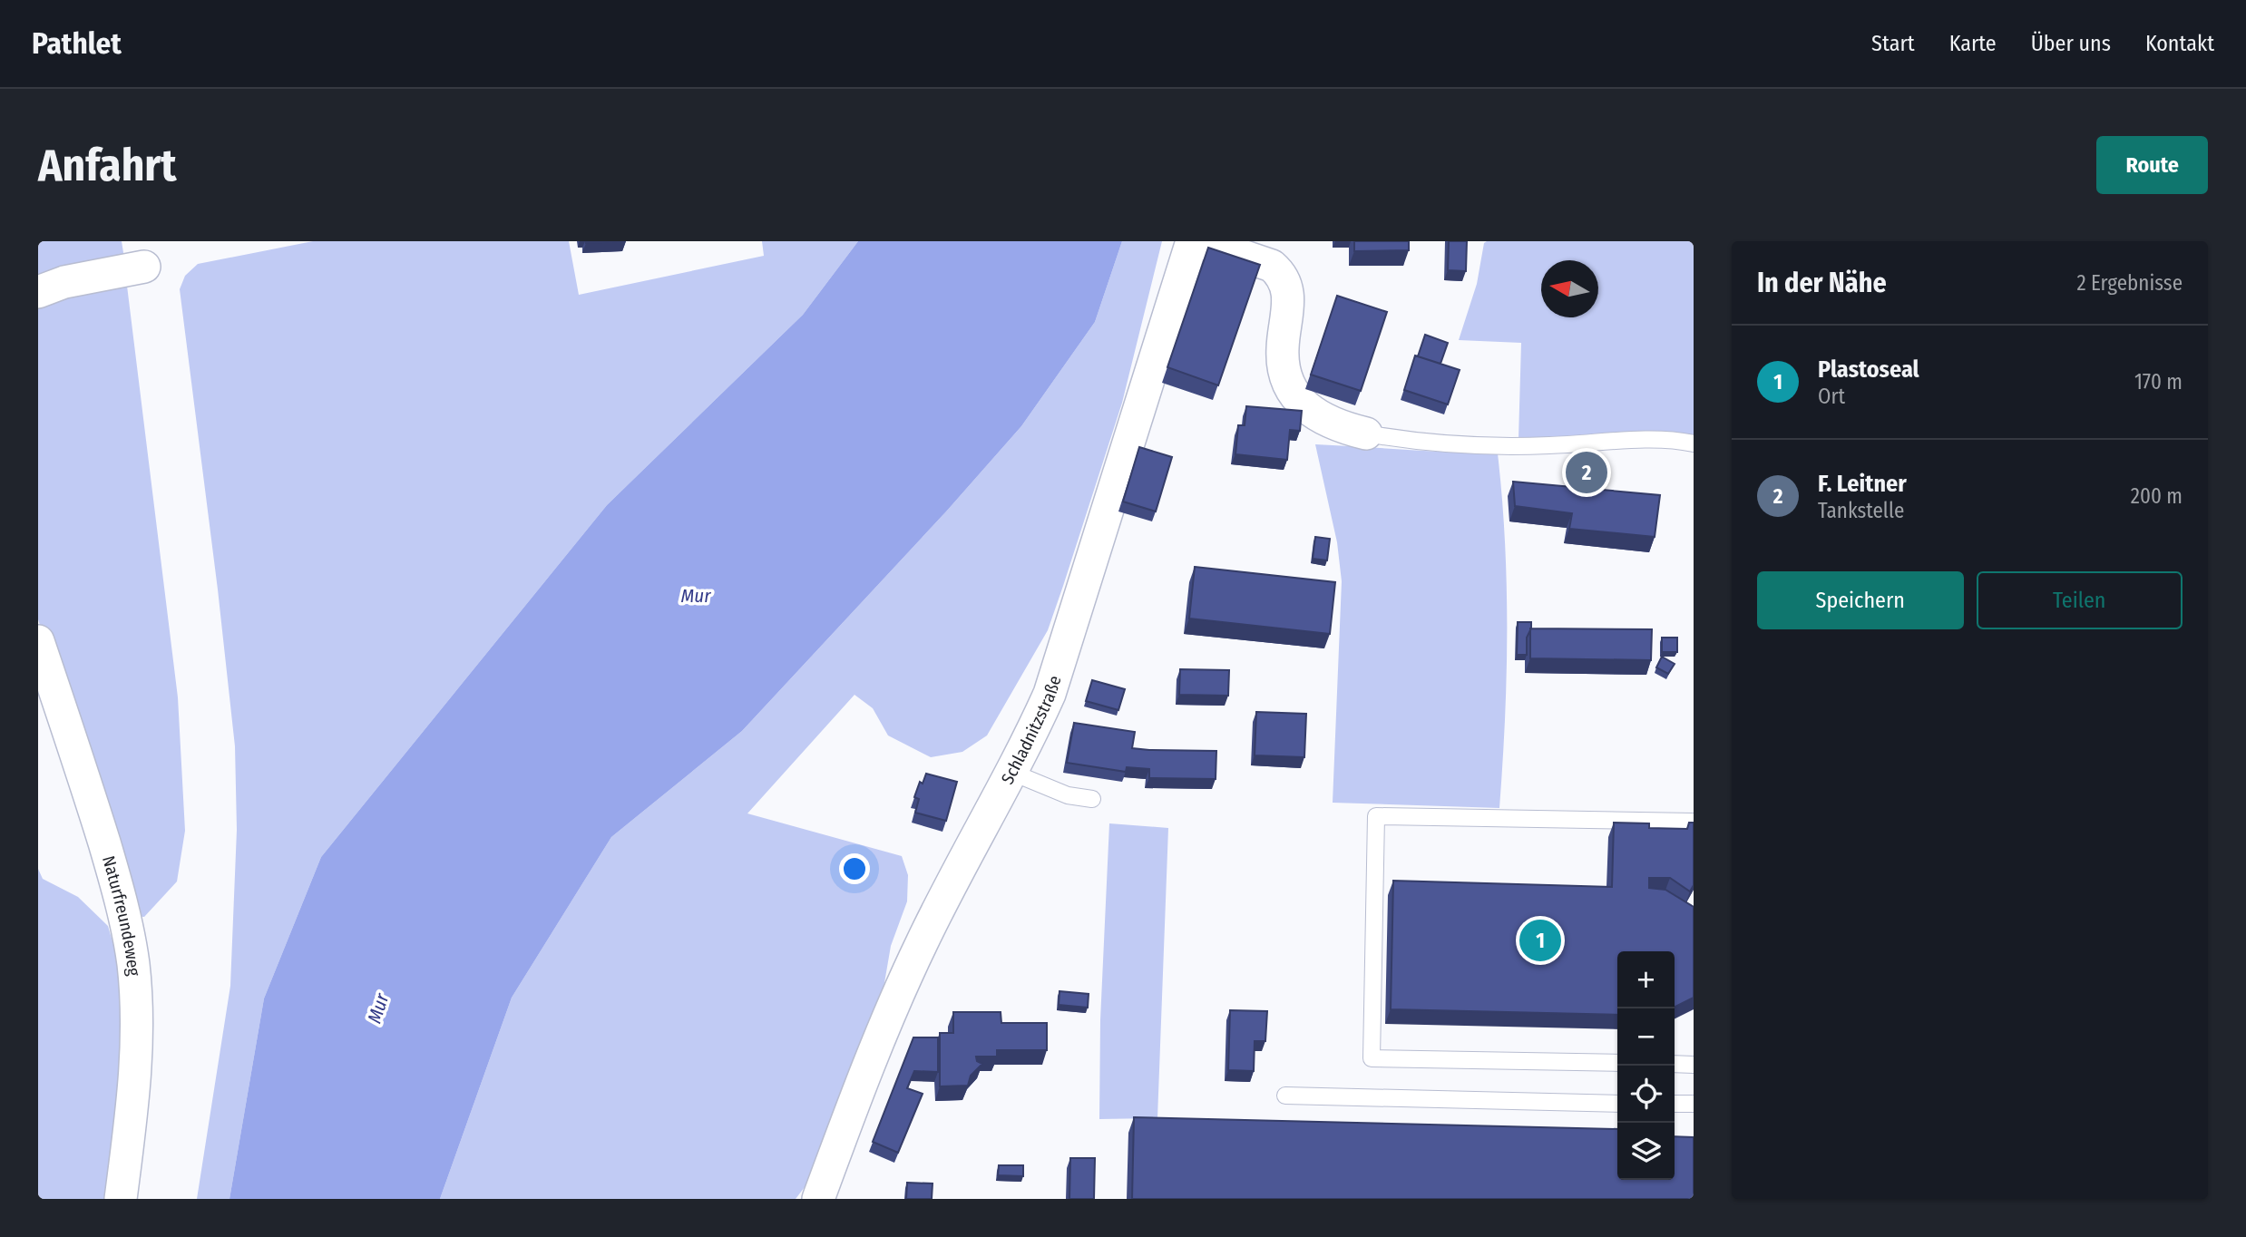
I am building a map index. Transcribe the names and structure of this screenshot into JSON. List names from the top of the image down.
{
  "streets": {
    "street": ["Schladnitzstraße", "Naturfreundeweg"]
  },
  "water": ["Mur"],
  "north": "left",
  "page": {
    "header": "Pathlet",
    "nav": [
      "Start",
      "Karte",
      "Über uns",
      "Kontakt"
    ],
    "buttons": [
      "Route",
      ["Speichern", "Teilen"]
    ],
    "title": "Anfahrt",
    "heading": ["In der Nähe", "2 Ergebnisse"],
    "list": [
      {
        "mark": "1",
        "name": "Plastoseal",
        "note": "Ort",
        "value": "170 m"
      },
      {
        "mark": "2",
        "name": "F. Leitner",
        "note": "Tankstelle",
        "value": "200 m"
      }
    ],
    "pins": ["2", "1"],
    "map_buttons": ["+", "−"]
  }
}
